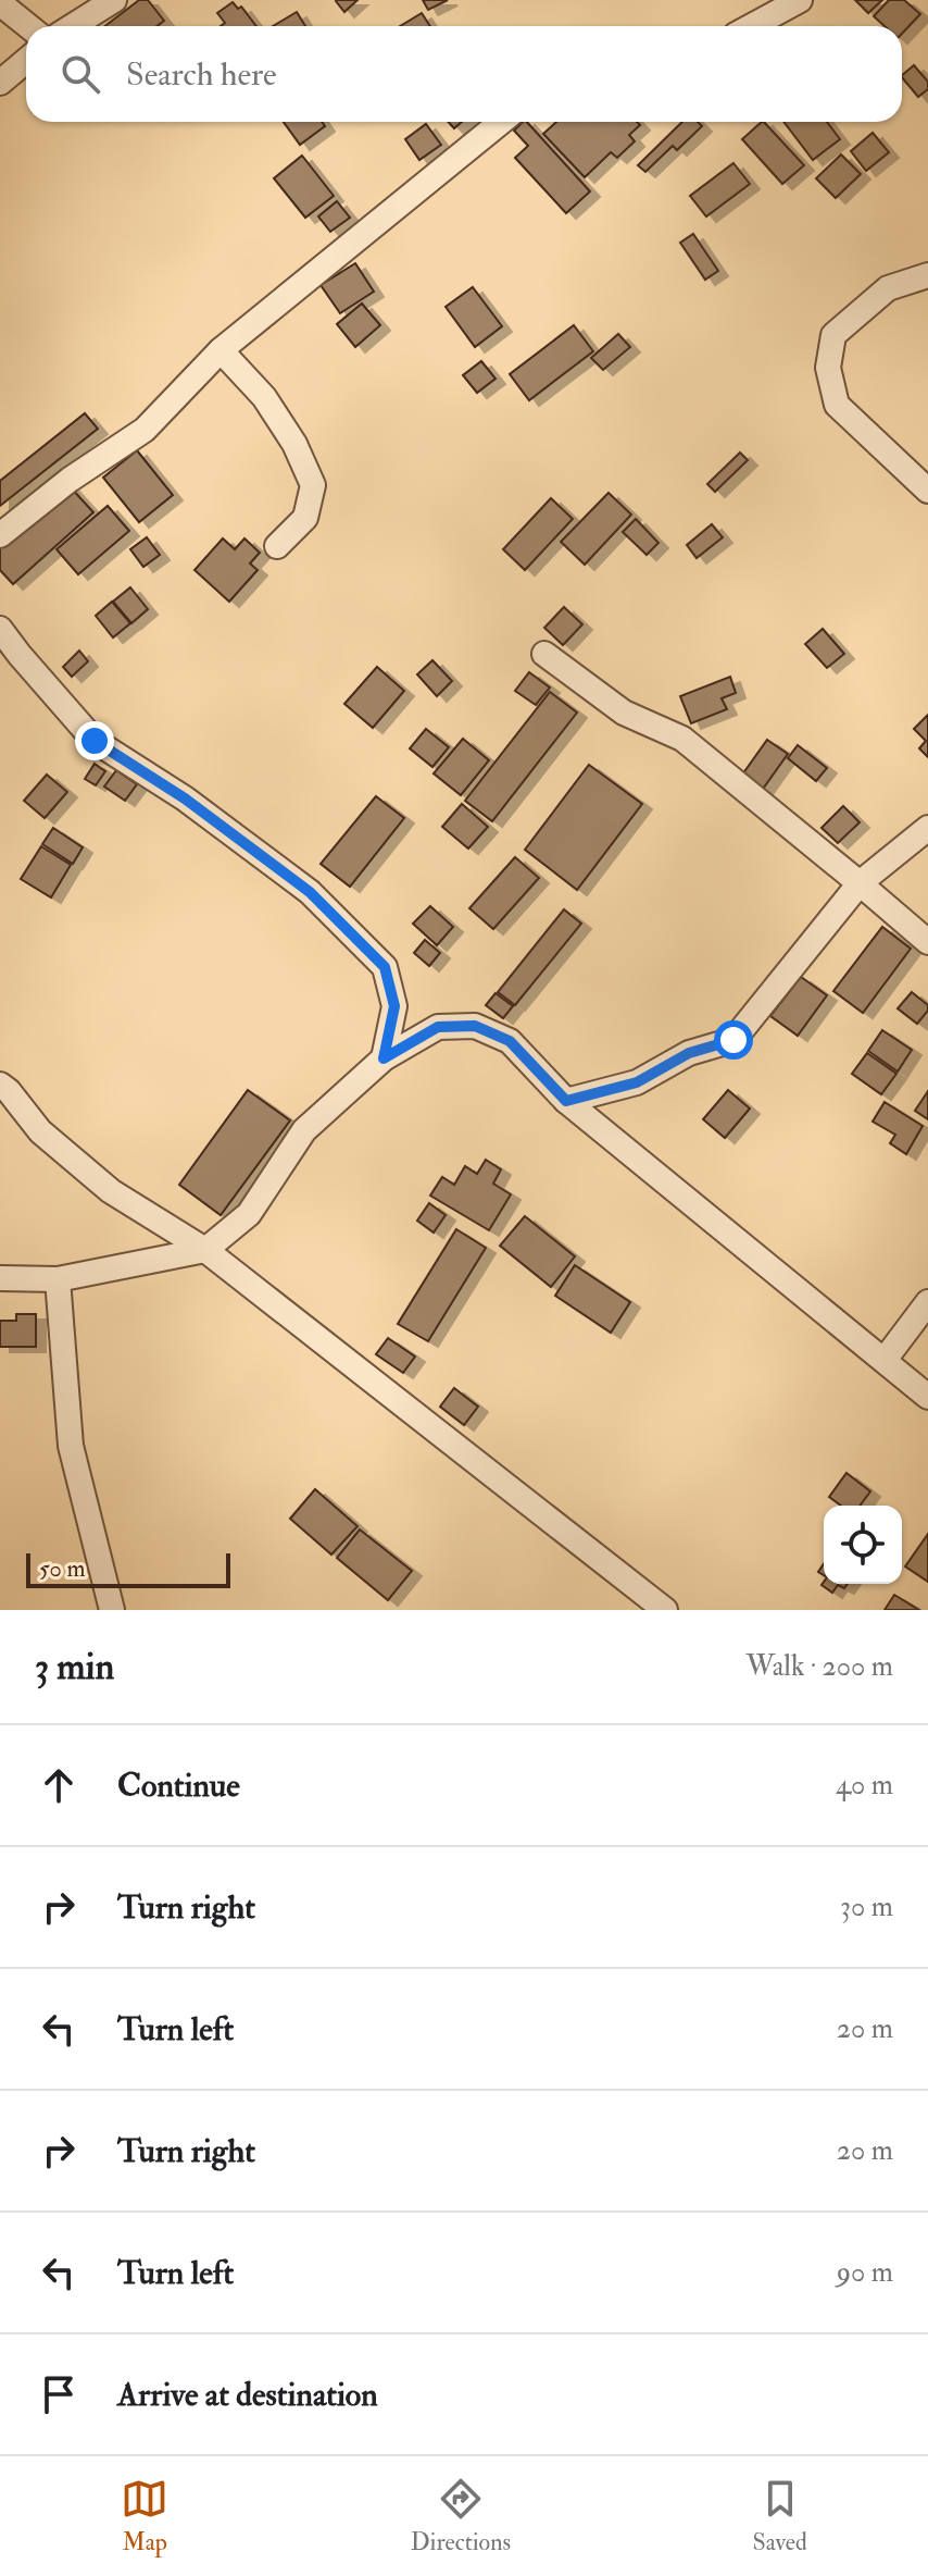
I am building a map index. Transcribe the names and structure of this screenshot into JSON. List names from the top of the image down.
{
  "scale_bar": "50 m",
  "page": {
    "search": "Search here",
    "scale": "50 m",
    "heading": ["3 min", "Walk · 200 m"],
    "list": [
      ["Continue", "40 m"],
      ["Turn right", "30 m"],
      ["Turn left", "20 m"],
      ["Turn right", "20 m"],
      ["Turn left", "90 m"],
      "Arrive at destination"
    ],
    "nav": ["Map", "Directions", "Saved"]
  }
}
